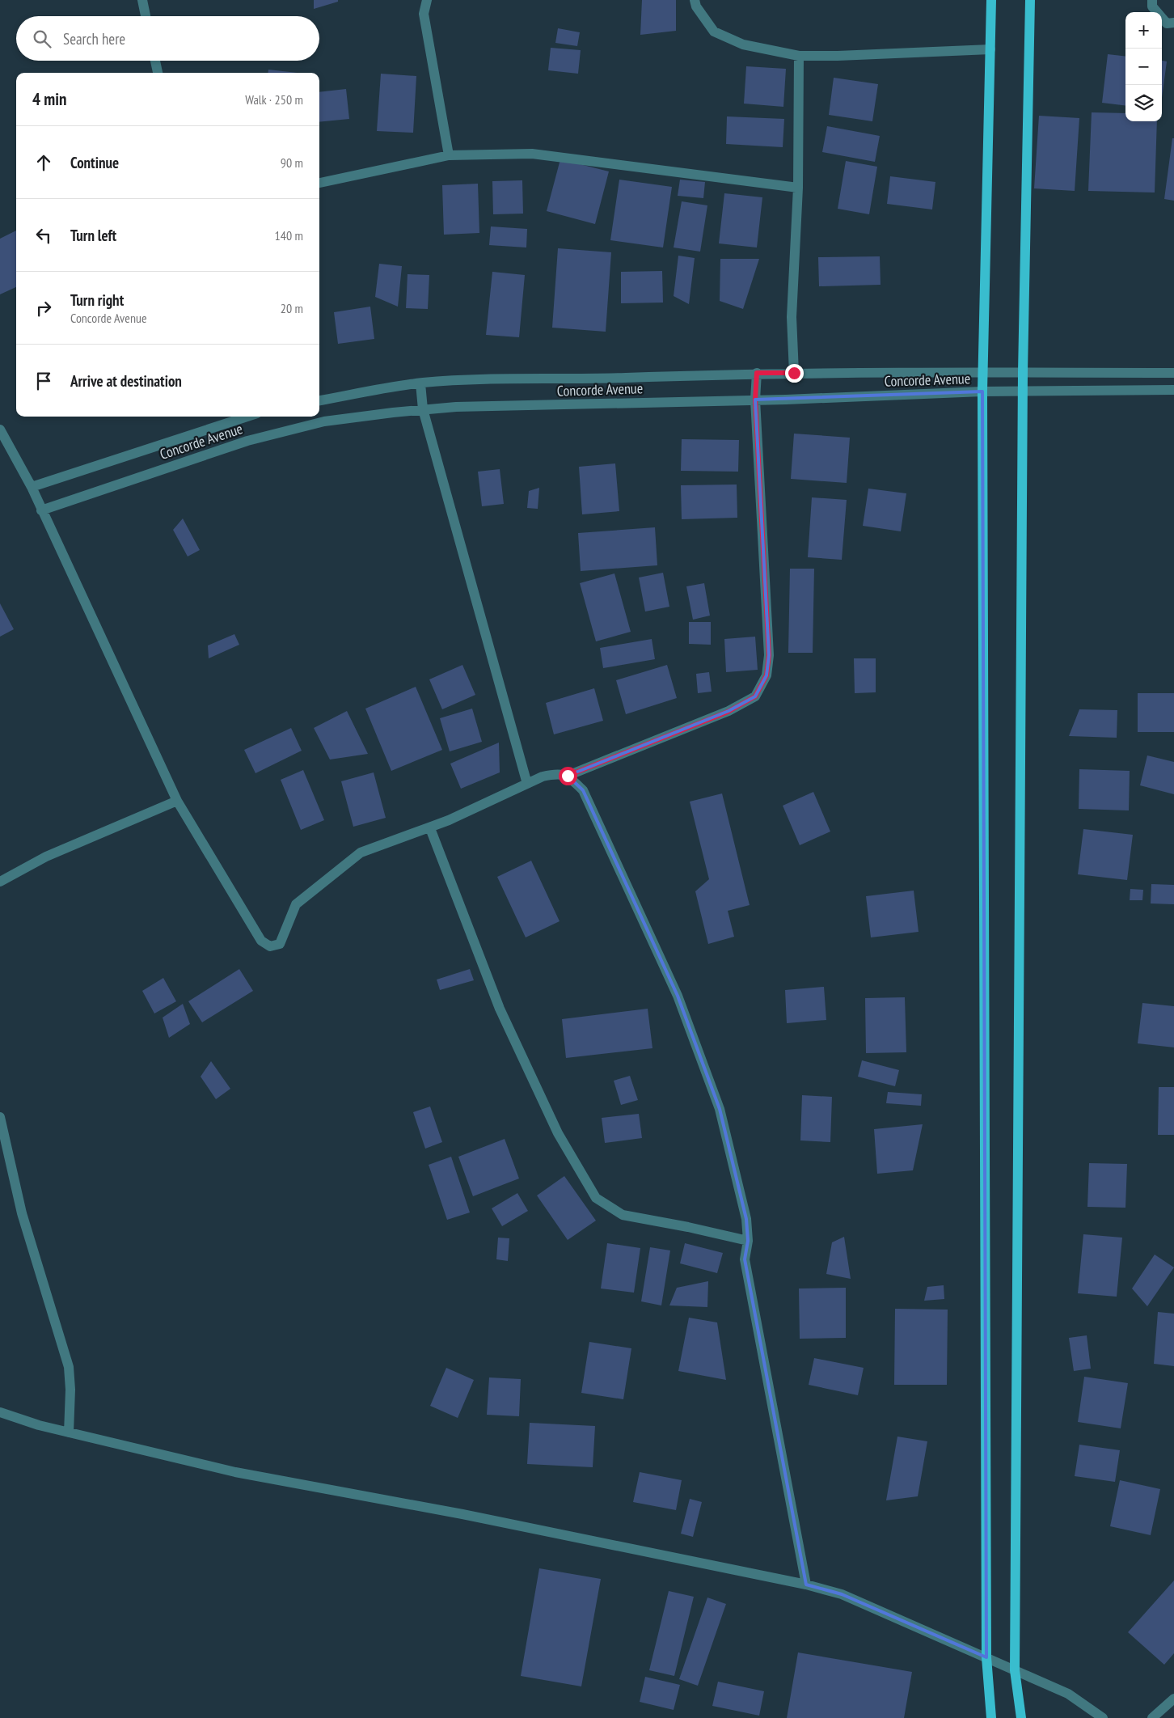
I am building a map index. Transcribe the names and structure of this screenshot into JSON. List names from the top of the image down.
{
  "streets": {
    "street": ["Concorde Avenue"]
  },
  "page": {
    "map_buttons": ["+", "−"],
    "search": "Search here",
    "heading": ["4 min", "Walk · 250 m"],
    "list": [
      ["Continue", "90 m"],
      ["Turn left", "140 m"],
      ["Turn right", "Concorde Avenue", "20 m"],
      "Arrive at destination"
    ]
  }
}
